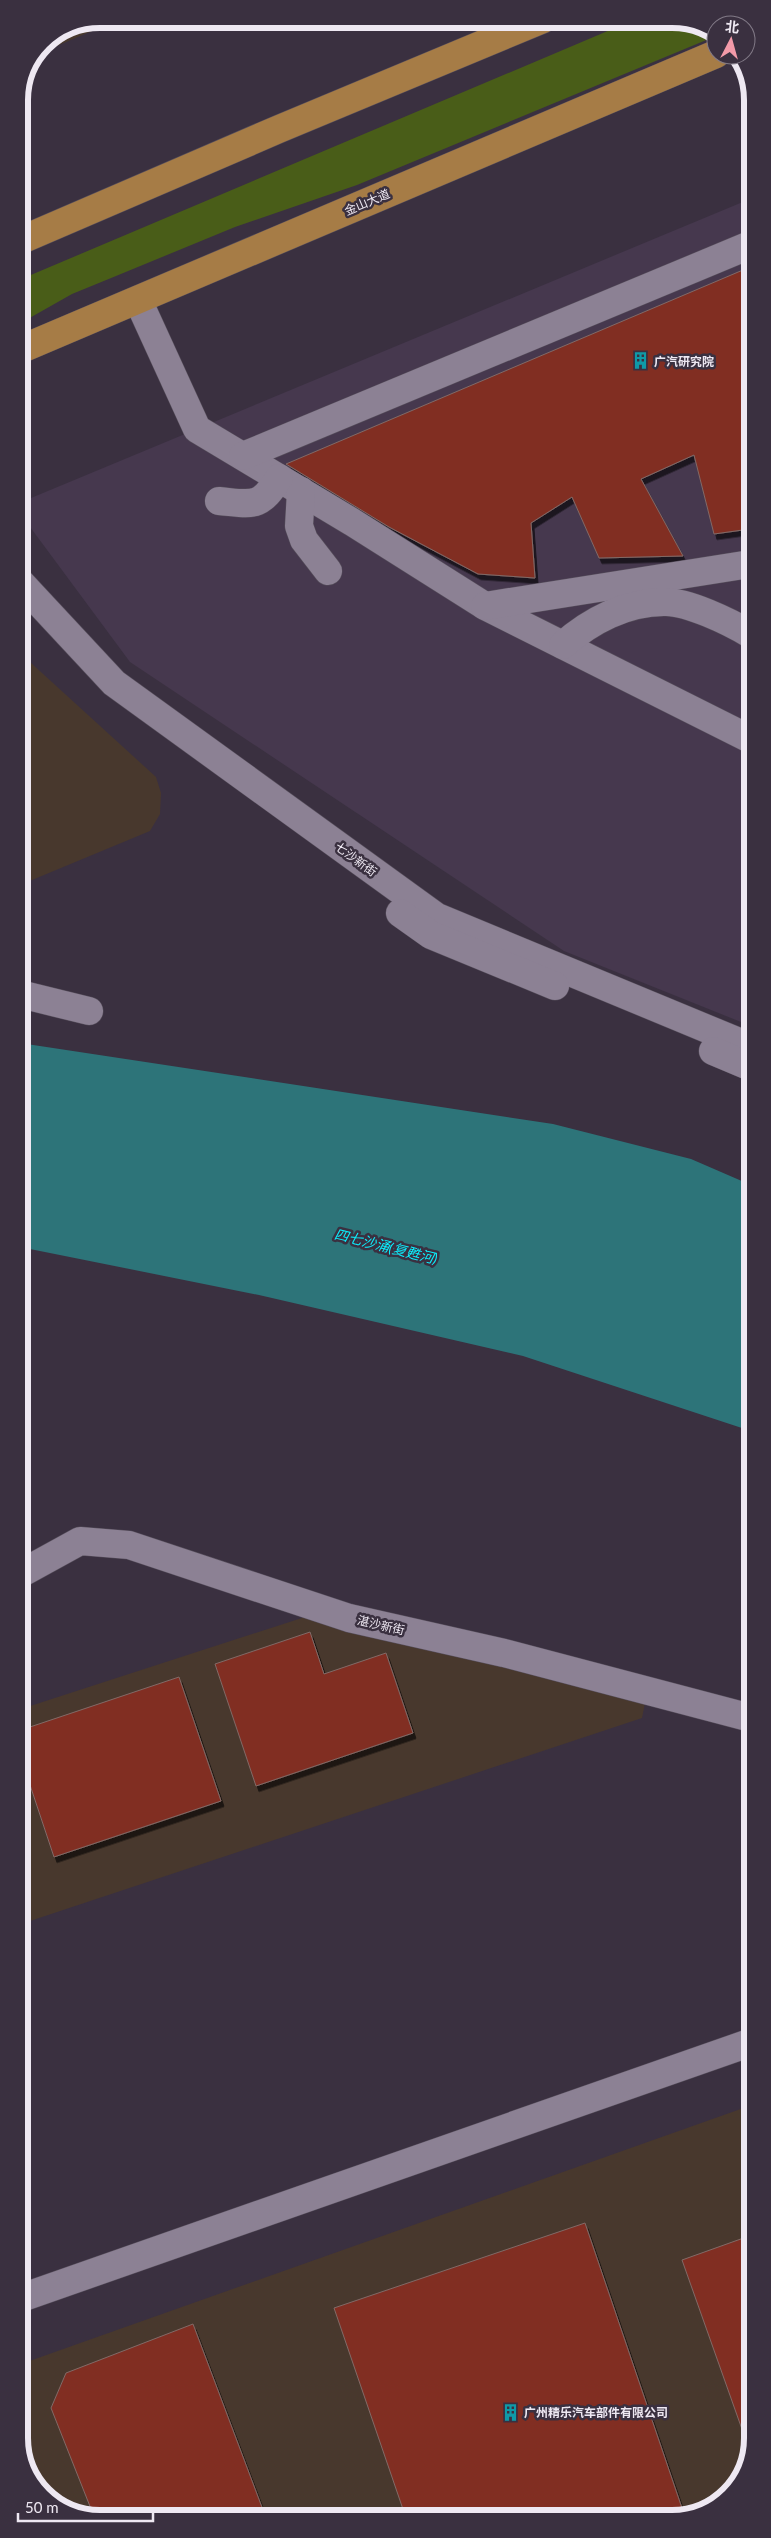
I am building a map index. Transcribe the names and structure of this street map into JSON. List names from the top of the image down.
{
  "streets": {
    "main road": ["金山大道"],
    "street": ["七沙新街", "湛沙新街"]
  },
  "water": ["四七沙涌(复甦河)"],
  "places": {
    "building": ["广汽研究院", "广州精乐汽车部件有限公司"]
  },
  "scale_bar": "50 m",
  "north": "top"
}
